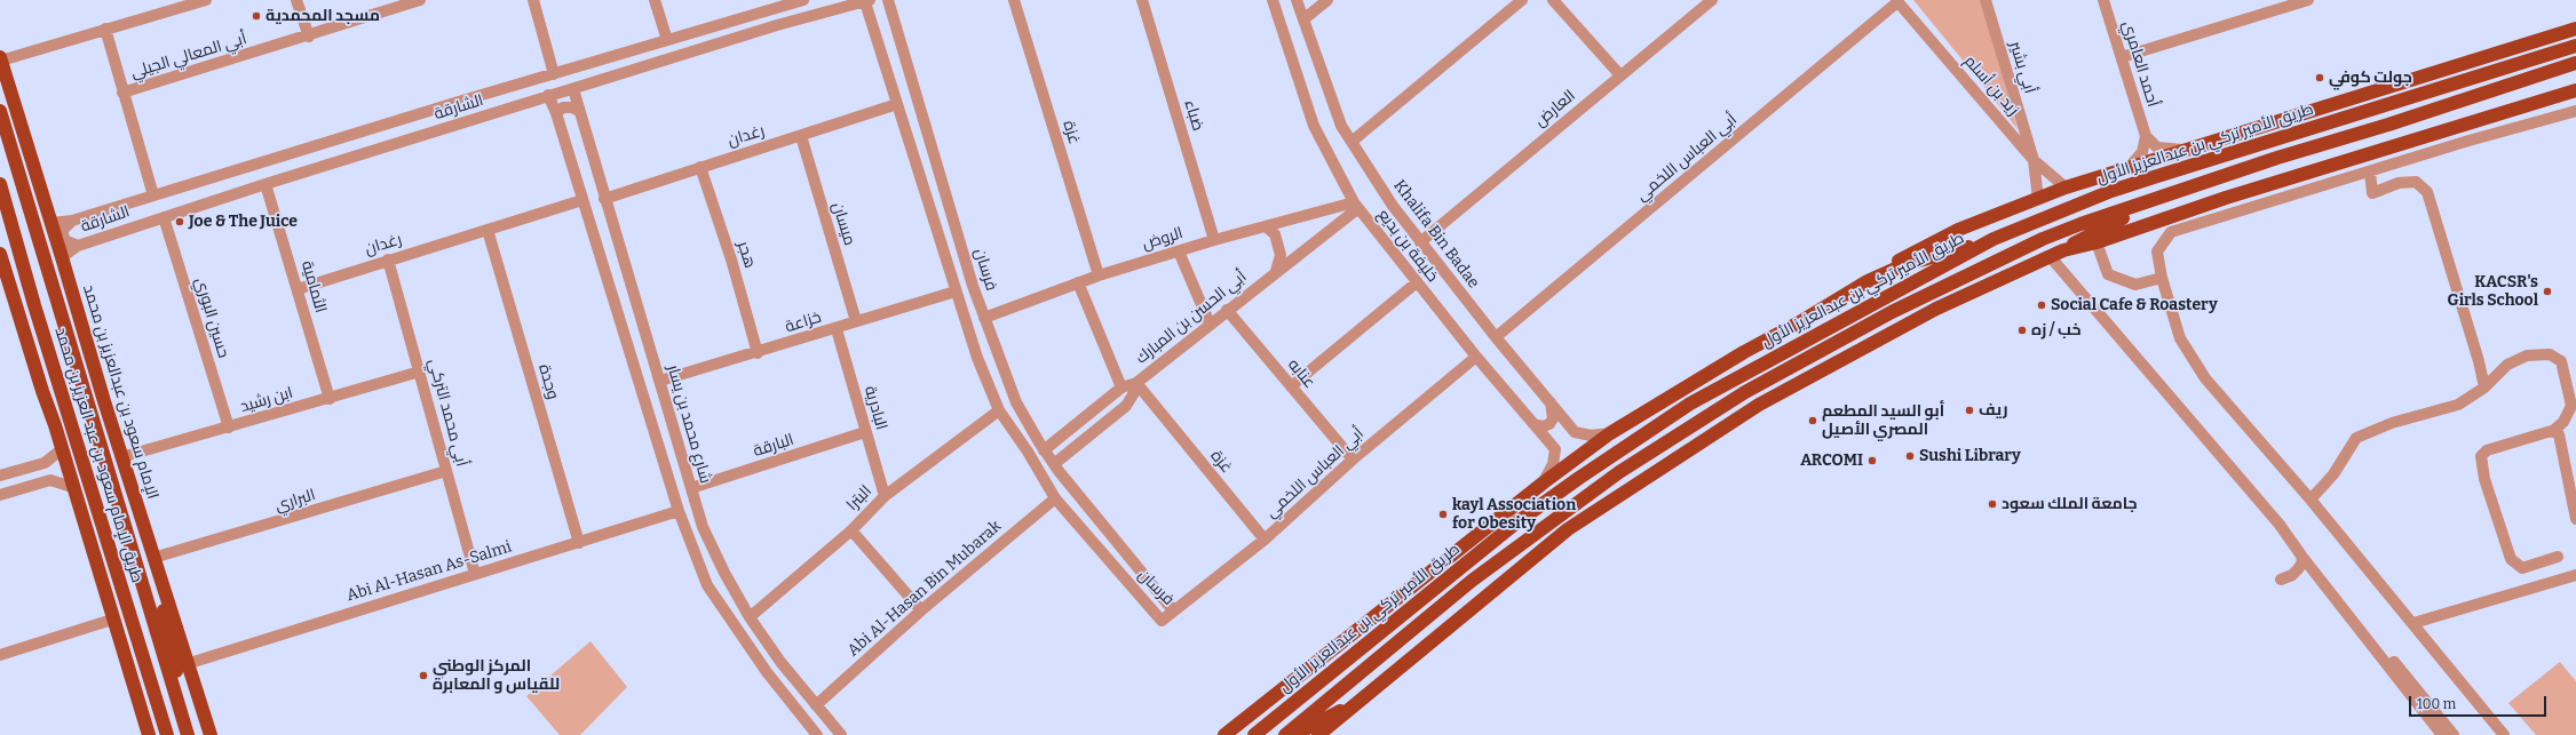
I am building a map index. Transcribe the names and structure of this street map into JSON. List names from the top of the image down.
{
  "streets": {
    "main road": ["طريق الأمير تركي بن عبدالعزيز الأول", "الإمام سعود بن عبدالعزيز بن محمد", "طريق الإمام سعود بن عبد العزيز بن محمد"],
    "street": [
      "أبي المعالي الجيلي",
      "أحمد العامري",
      "أبي بشير",
      "زيد بن أسلم",
      "الشارقة",
      "العارض",
      "ضباء",
      "غزة",
      "رغدان",
      "أبي العباس اللخمي",
      "ميسان",
      "Khalifa Bin Badae",
      "الروض",
      "خليفة بن بديع",
      "هجر",
      "فرسان",
      "الثمامية",
      "حسين البوري",
      "أبي الحسن بن المبارك",
      "خزاعة",
      "عنابه",
      "وجدة",
      "ابن رشيد",
      "البادرية",
      "أبي محمد التركي",
      "شارع محمد بن يسار",
      "البارقة",
      "البترا",
      "البراري",
      "Abi Al-Hasan As-Salmi",
      "Abi Al-Hasan Bin Mubarak"
    ]
  },
  "crossings": [
    ["أبي بشير", "زيد بن أسلم"],
    ["زيد بن أسلم", "أبي العباس اللخمي"],
    ["الشارقة", "فرسان"],
    ["الشارقة", "الثمامية"],
    ["الشارقة", "حسين البوري"],
    ["الشارقة", "الإمام سعود بن عبدالعزيز بن محمد"],
    ["الشارقة", "شارع محمد بن يسار"],
    ["العارض", "Khalifa Bin Badae"],
    ["ضباء", "الروض"],
    ["غزة", "أبي العباس اللخمي"],
    ["غزة", "الروض"],
    ["غزة", "أبي الحسن بن المبارك"],
    ["رغدان", "ميسان"],
    ["رغدان", "هجر"],
    ["رغدان", "فرسان"],
    ["رغدان", "الثمامية"],
    ["رغدان", "وجدة"],
    ["رغدان", "أبي محمد التركي"],
    ["رغدان", "شارع محمد بن يسار"],
    ["أبي العباس اللخمي", "Khalifa Bin Badae"],
    ["أبي العباس اللخمي", "خليفة بن بديع"],
    ["أبي العباس اللخمي", "فرسان"],
    ["أبي العباس اللخمي", "عنابه"],
    ["ميسان", "خزاعة"],
    ["الروض", "خليفة بن بديع"],
    ["الروض", "فرسان"],
    ["الروض", "أبي الحسن بن المبارك"],
    ["خليفة بن بديع", "أبي الحسن بن المبارك"],
    ["هجر", "خزاعة"],
    ["فرسان", "أبي الحسن بن المبارك"],
    ["فرسان", "خزاعة"],
    ["فرسان", "البترا"],
    ["فرسان", "Abi Al-Hasan Bin Mubarak"],
    ["الثمامية", "ابن رشيد"],
    ["حسين البوري", "ابن رشيد"],
    ["أبي الحسن بن المبارك", "عنابه"],
    ["خزاعة", "البادرية"],
    ["خزاعة", "شارع محمد بن يسار"],
    ["وجدة", "Abi Al-Hasan As-Salmi"],
    ["الإمام سعود بن عبدالعزيز بن محمد", "ابن رشيد"],
    ["الإمام سعود بن عبدالعزيز بن محمد", "البراري"],
    ["الإمام سعود بن عبدالعزيز بن محمد", "Abi Al-Hasan As-Salmi"],
    ["ابن رشيد", "أبي محمد التركي"],
    ["البادرية", "البارقة"],
    ["البادرية", "البترا"],
    ["أبي محمد التركي", "البراري"],
    ["أبي محمد التركي", "Abi Al-Hasan As-Salmi"],
    ["شارع محمد بن يسار", "البارقة"],
    ["شارع محمد بن يسار", "البترا"],
    ["شارع محمد بن يسار", "Abi Al-Hasan Bin Mubarak"]
  ],
  "places": [
    "مسجد المحمدية",
    "جولت كوفي",
    "Joe & The Juice",
    "KACSR's Girls School",
    "Social Cafe & Roastery",
    "خب / زه",
    "ريف",
    "أبو السيد المطعم المصري اﻷصيل",
    "Sushi Library",
    "ARCOMI",
    "جامعة الملك سعود",
    "kayl Association for Obesity",
    "المركز الوطني للقياس و المعابرة"
  ],
  "scale_bar": "100 m"
}
